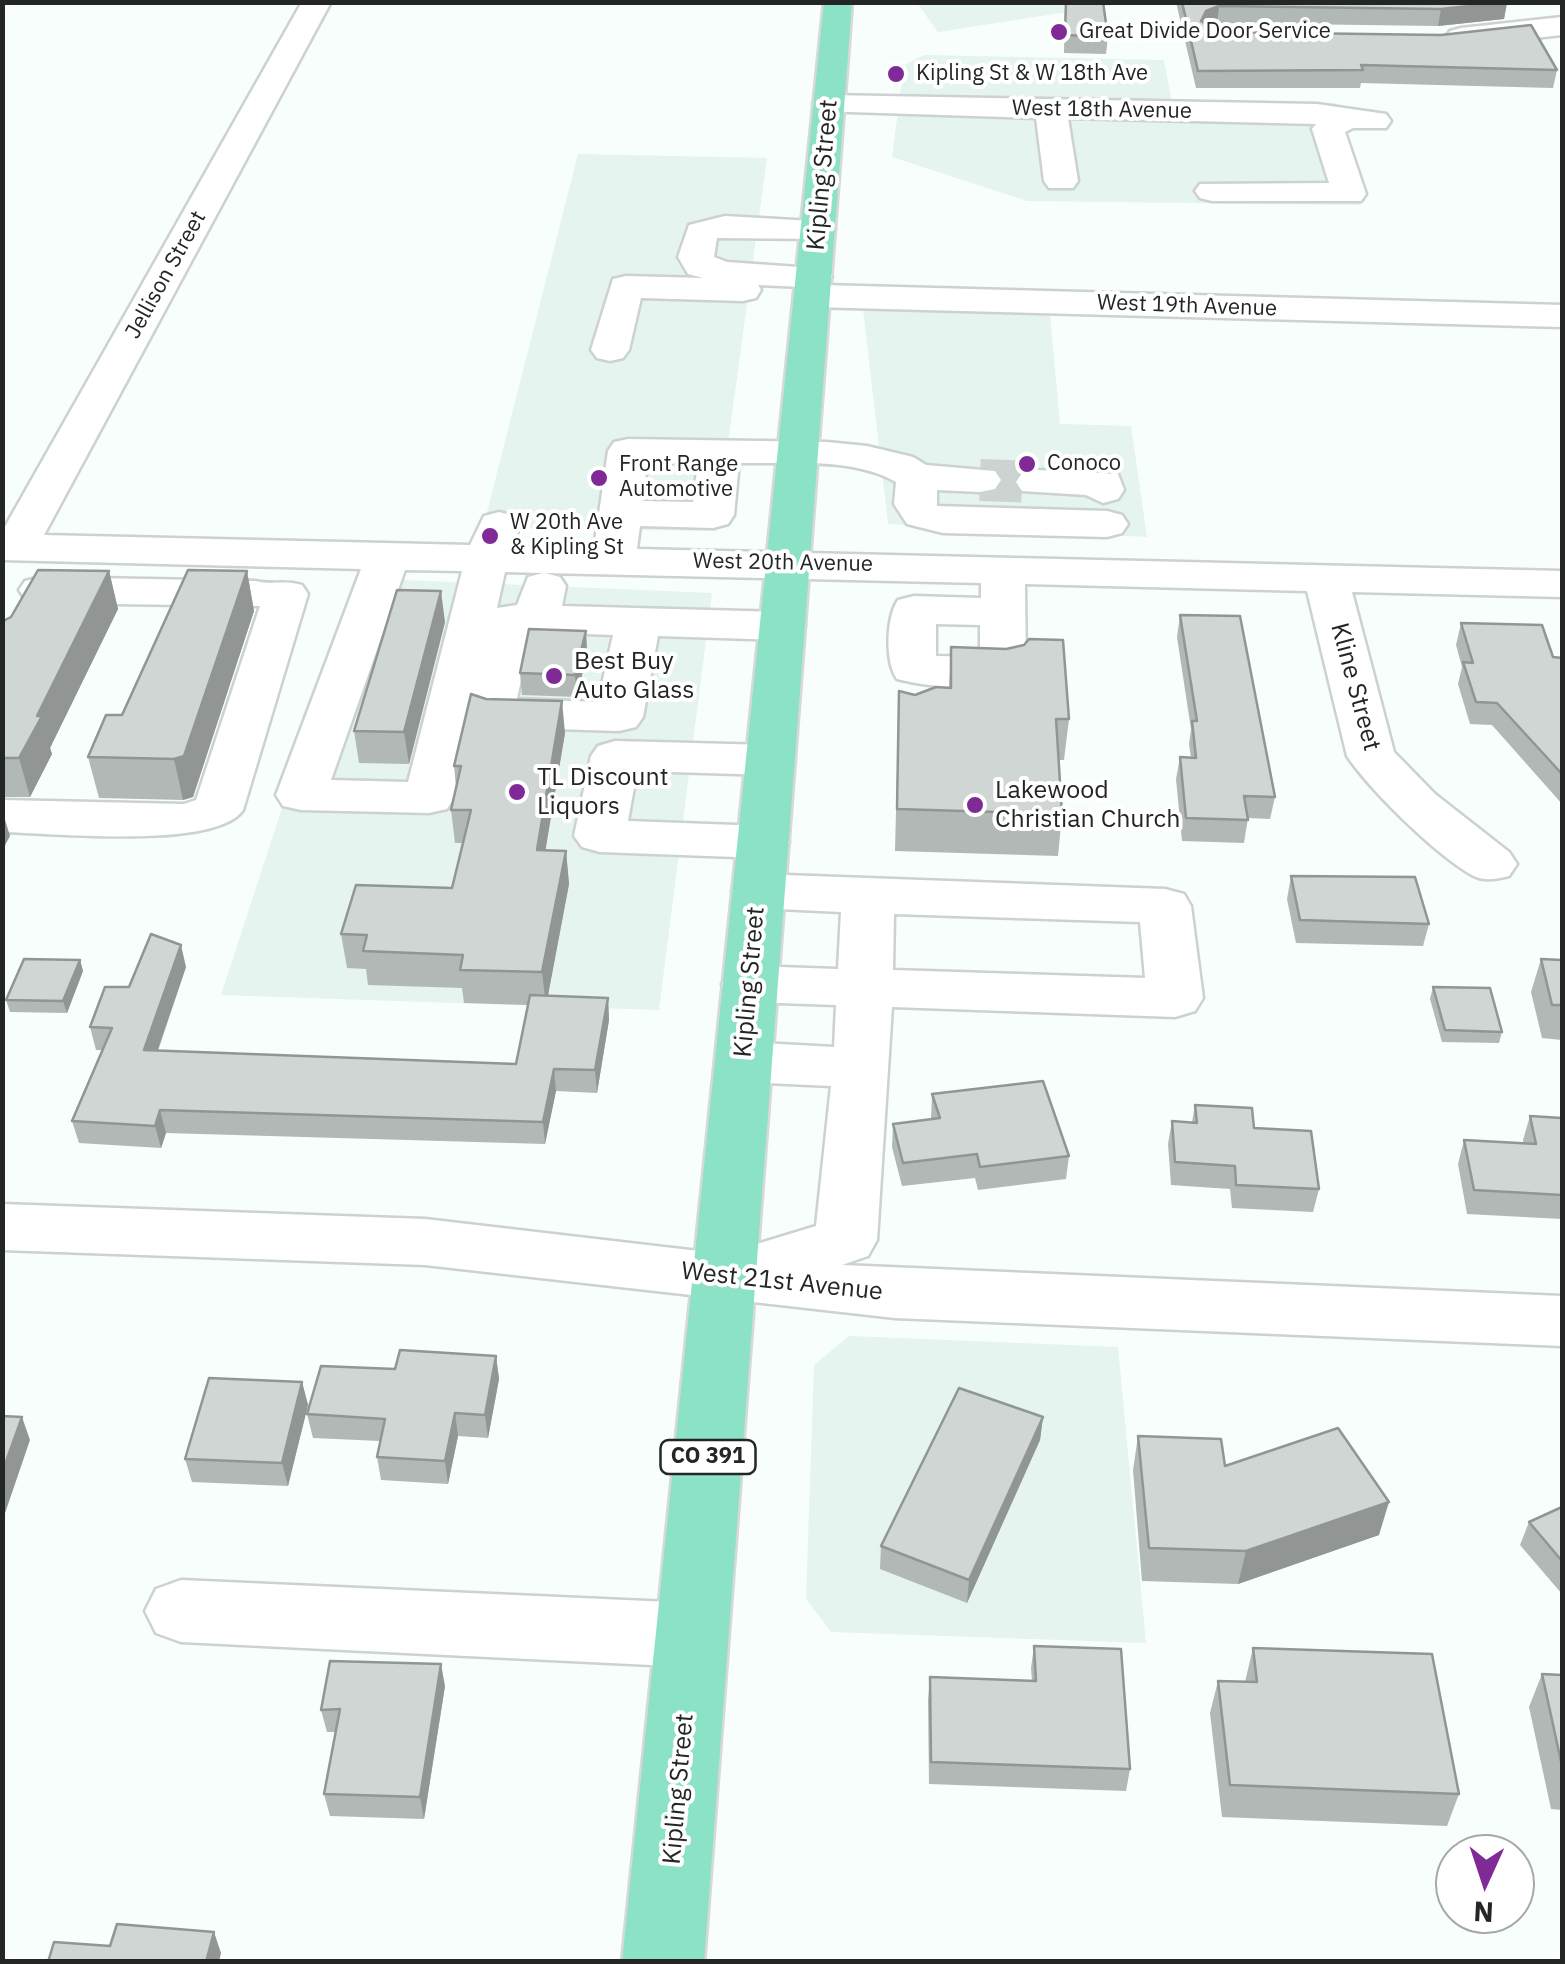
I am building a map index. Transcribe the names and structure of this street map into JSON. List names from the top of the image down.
{
  "streets": {
    "main road": ["Kipling Street", "CO 391"],
    "street": [
      "West 18th Avenue",
      "Jellison Street",
      "West 19th Avenue",
      "West 20th Avenue",
      "Kline Street",
      "West 21st Avenue"
    ]
  },
  "crossings": [
    ["West 18th Avenue", "Kipling Street"],
    ["Kipling Street", "West 19th Avenue"],
    ["Kipling Street", "West 20th Avenue"],
    ["Kipling Street", "West 21st Avenue"],
    ["Jellison Street", "West 20th Avenue"],
    ["West 20th Avenue", "Kline Street"]
  ],
  "places": [
    "Great Divide Door Service",
    "Kipling St & W 18th Ave",
    "Conoco",
    "Front Range Automotive",
    "W 20th Ave & Kipling St",
    "Best Buy Auto Glass",
    "TL Discount Liquors",
    "Lakewood Christian Church"
  ],
  "north": "bottom"
}
